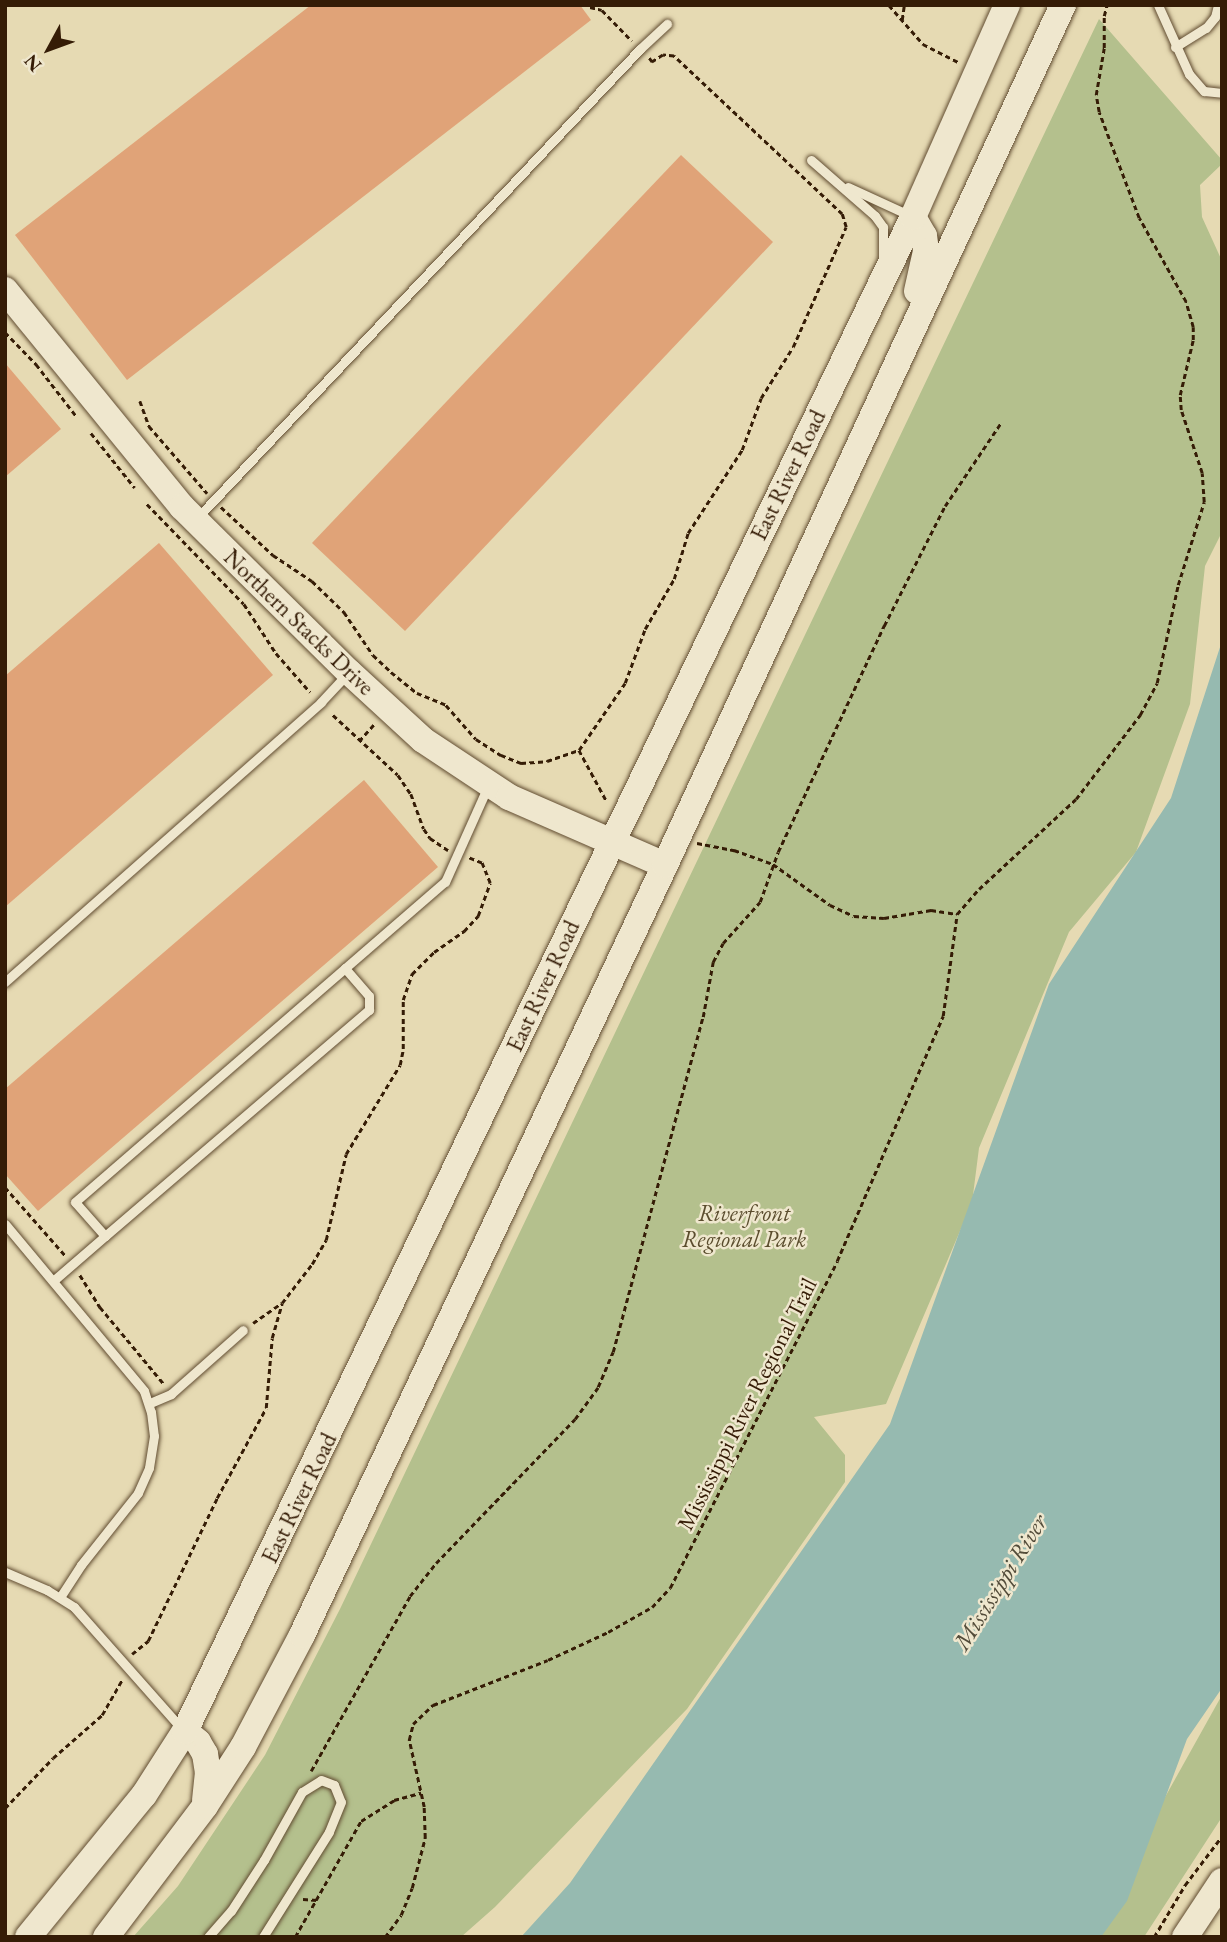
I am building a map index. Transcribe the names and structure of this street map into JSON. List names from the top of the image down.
{
  "streets": {
    "street": ["East River Road", "Northern Stacks Drive"],
    "path": ["Mississippi River Regional Trail"]
  },
  "crossings": [
    ["East River Road", "Northern Stacks Drive"]
  ],
  "water": ["Mississippi River"],
  "parks": ["Riverfront Regional Park"],
  "north": "bottom left"
}
